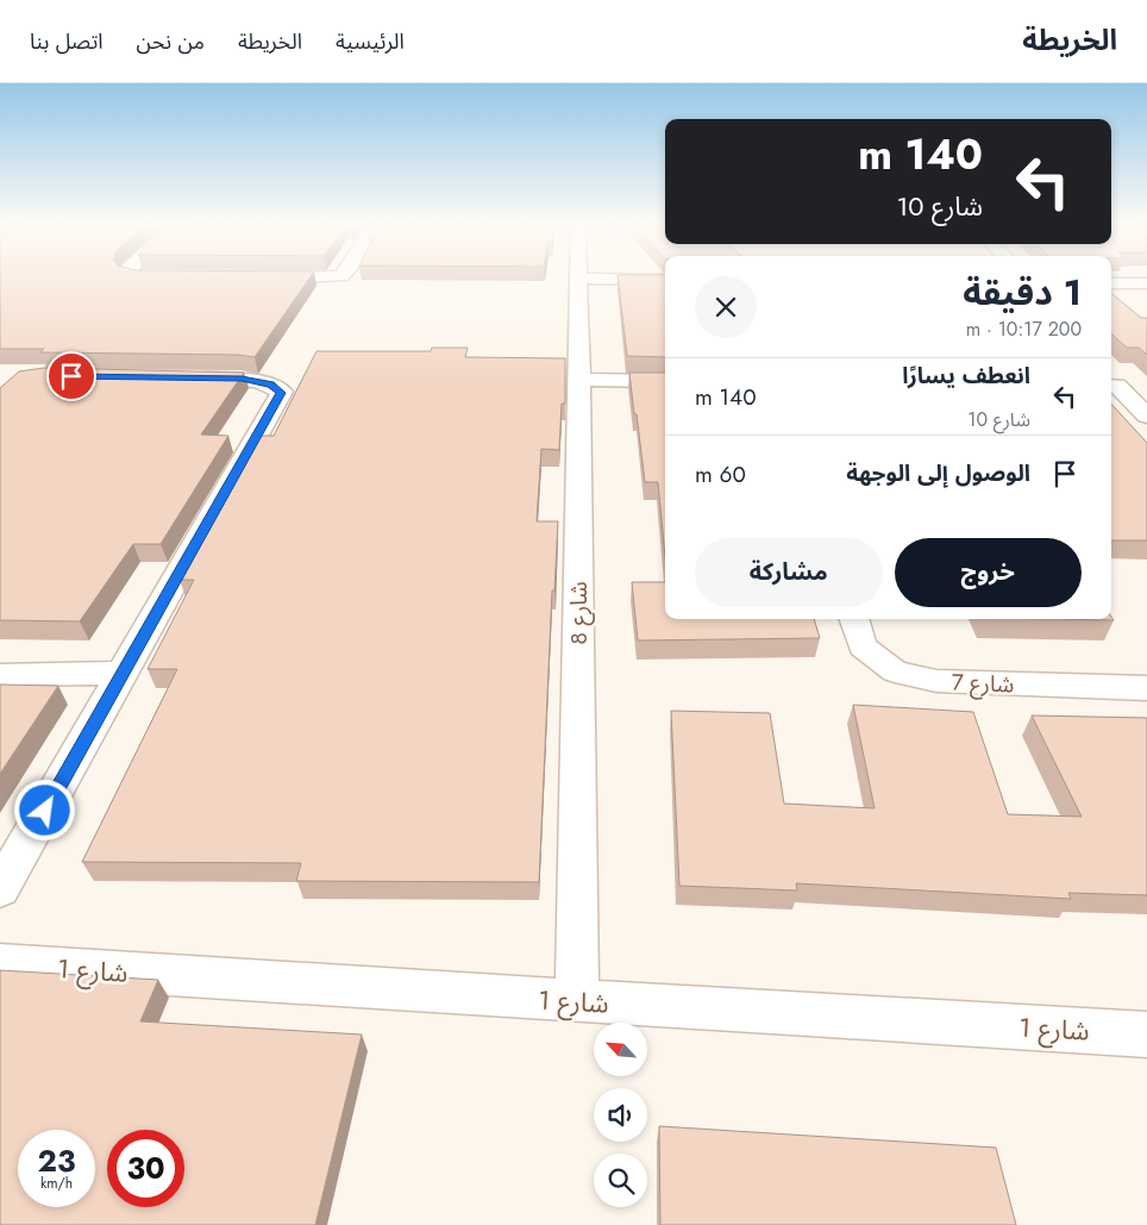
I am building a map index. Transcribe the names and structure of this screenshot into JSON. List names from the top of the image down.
{
  "streets": {
    "street": ["شارع 8", "شارع 7", "شارع 1"]
  },
  "crossings": [
    ["شارع 8", "شارع 1"]
  ],
  "north": "top left",
  "page": {
    "header": "الخريطة",
    "nav": [
      "الرئيسية",
      "الخريطة",
      "من نحن",
      "اتصل بنا"
    ],
    "turn": ["140 m", "شارع 10"],
    "heading": ["1 دقيقة", "200 m · 10:17"],
    "list": [
      {
        "name": "انعطف يسارًا",
        "note": "شارع 10",
        "value": "140 m"
      },
      {
        "name": "الوصول إلى الوجهة",
        "value": "60 m"
      }
    ],
    "buttons": ["خروج", "مشاركة"],
    "speed": "23 km/h",
    "limit": "30"
  }
}
